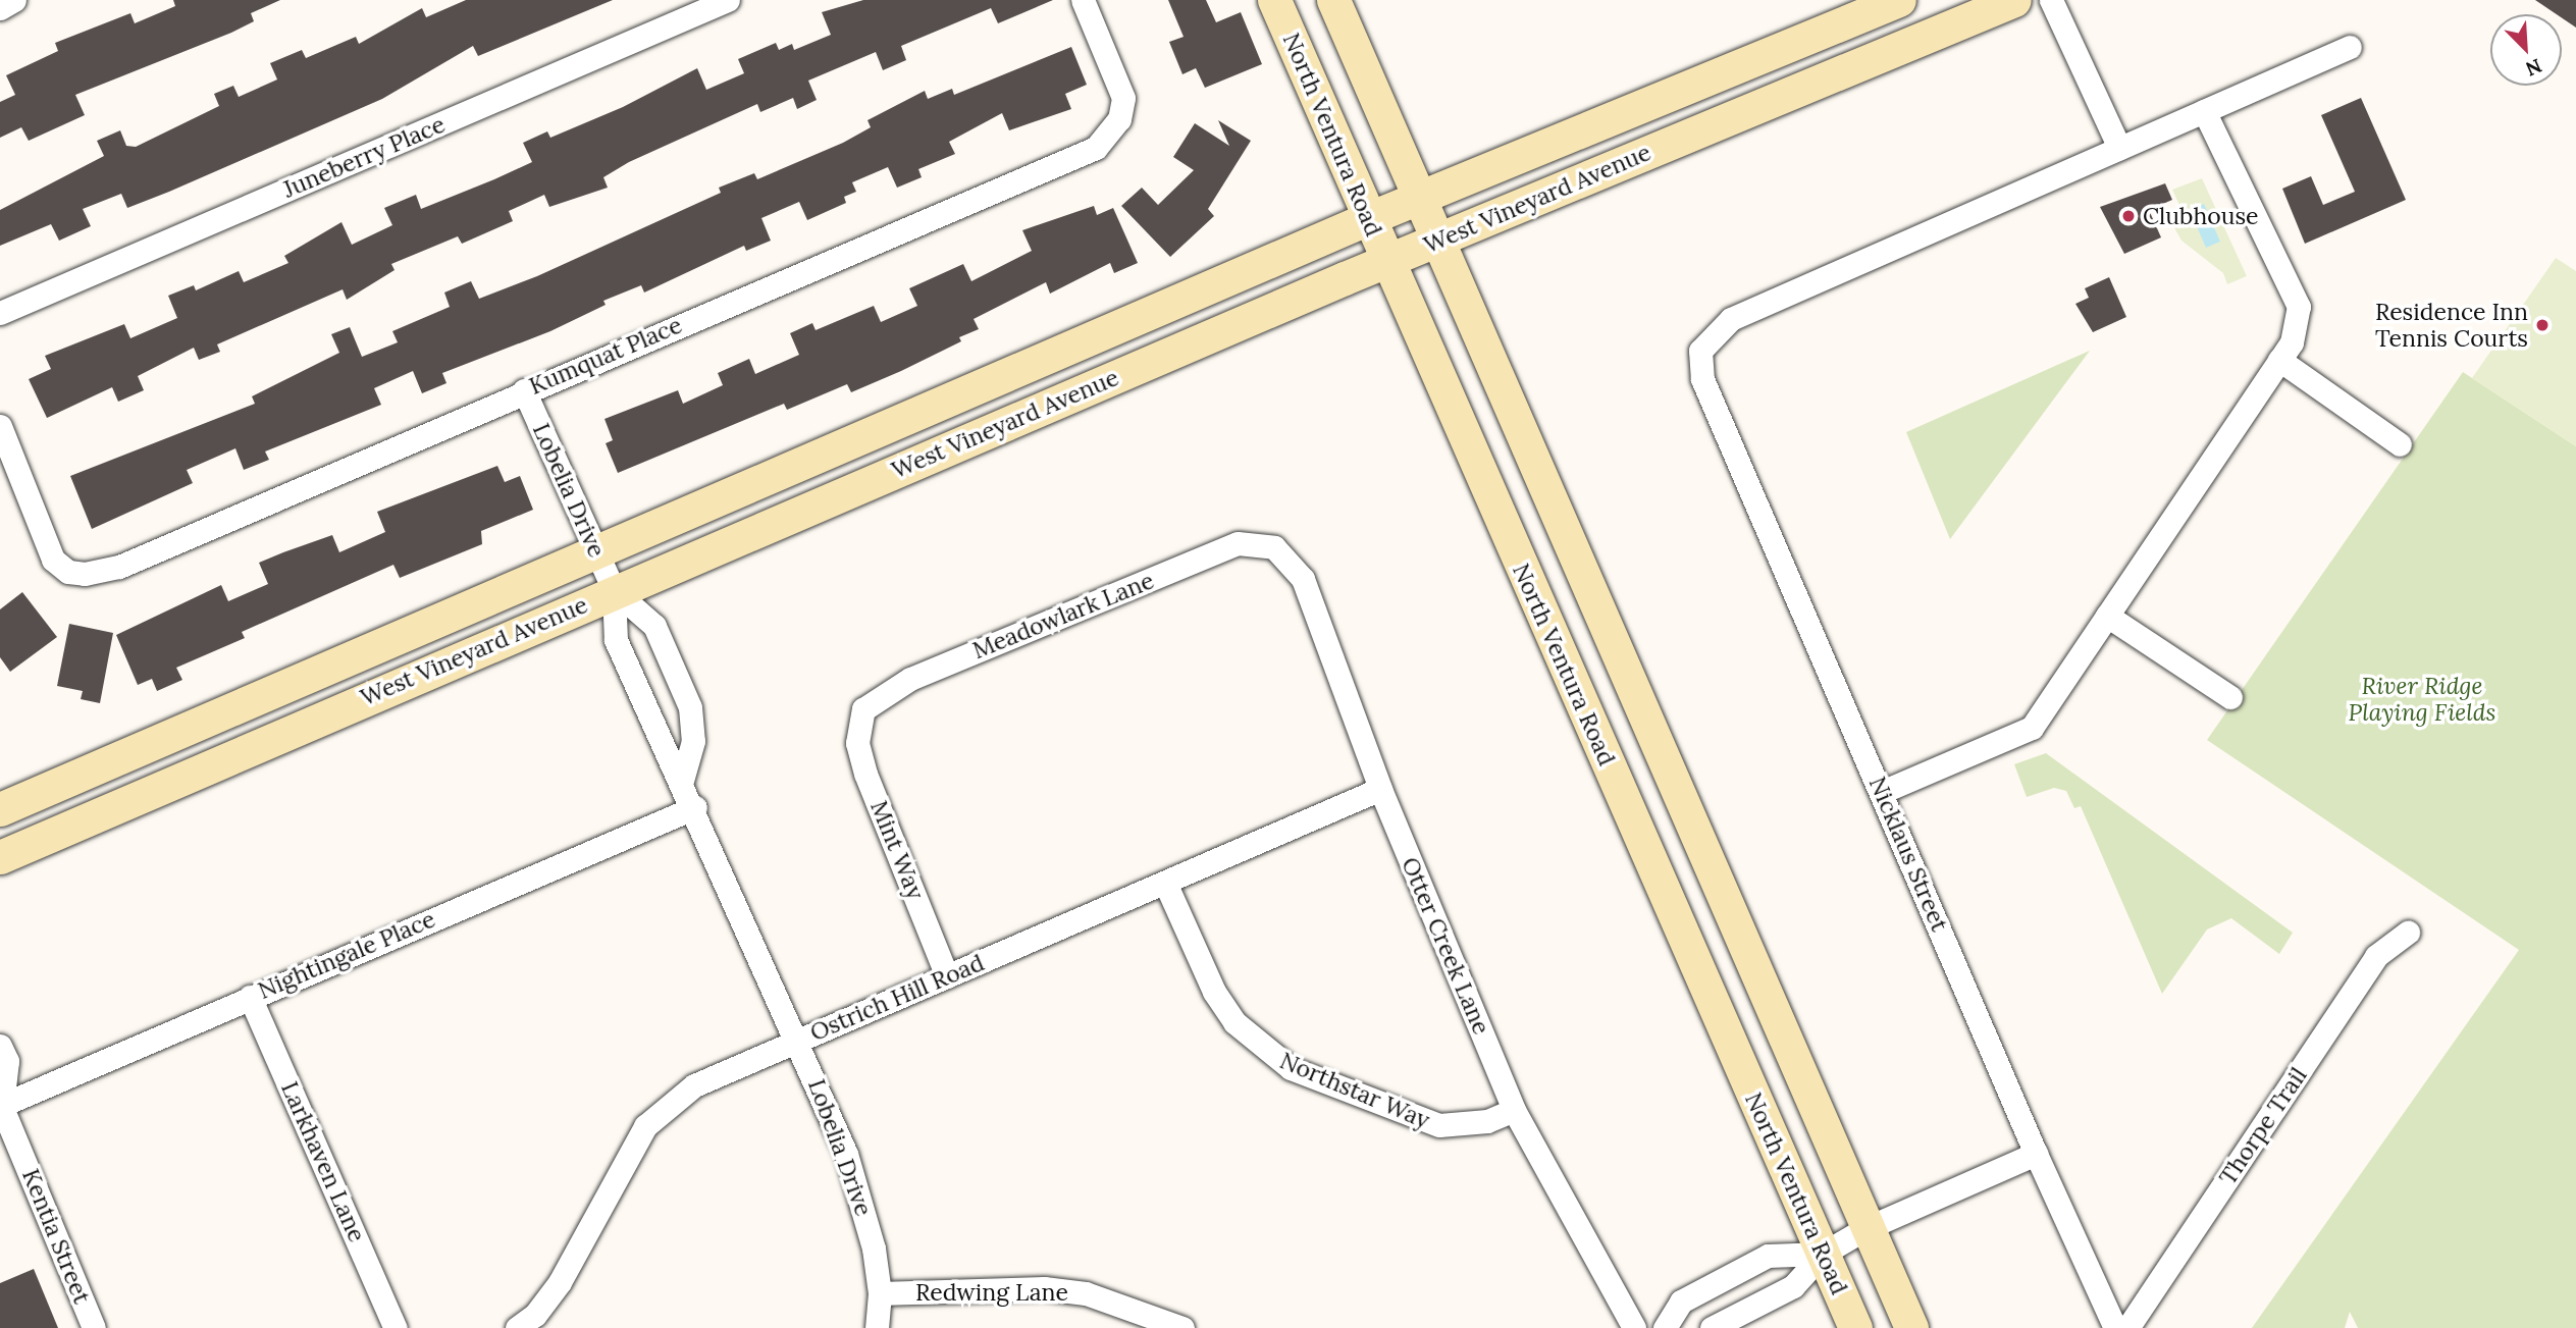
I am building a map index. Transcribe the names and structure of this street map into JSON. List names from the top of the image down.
{
  "streets": {
    "main road": ["North Ventura Road", "West Vineyard Avenue"],
    "street": [
      "Juneberry Place",
      "Kumquat Place",
      "Lobelia Drive",
      "Meadowlark Lane",
      "Mint Way",
      "Nicklaus Street",
      "Otter Creek Lane",
      "Nightingale Place",
      "Ostrich Hill Road",
      "Northstar Way",
      "Thorpe Trail",
      "Larkhaven Lane",
      "Kentia Street",
      "Redwing Lane"
    ]
  },
  "crossings": [
    ["North Ventura Road", "West Vineyard Avenue"],
    ["West Vineyard Avenue", "Lobelia Drive"],
    ["Kumquat Place", "Lobelia Drive"],
    ["Lobelia Drive", "Nightingale Place"],
    ["Lobelia Drive", "Ostrich Hill Road"],
    ["Lobelia Drive", "Redwing Lane"],
    ["Meadowlark Lane", "Mint Way"],
    ["Meadowlark Lane", "Otter Creek Lane"],
    ["Mint Way", "Ostrich Hill Road"],
    ["Otter Creek Lane", "Ostrich Hill Road"],
    ["Otter Creek Lane", "Northstar Way"],
    ["Nightingale Place", "Larkhaven Lane"],
    ["Nightingale Place", "Kentia Street"],
    ["Ostrich Hill Road", "Northstar Way"]
  ],
  "parks": ["River Ridge Playing Fields"],
  "places": ["Clubhouse", "Residence Inn Tennis Courts"],
  "north": "bottom right"
}
